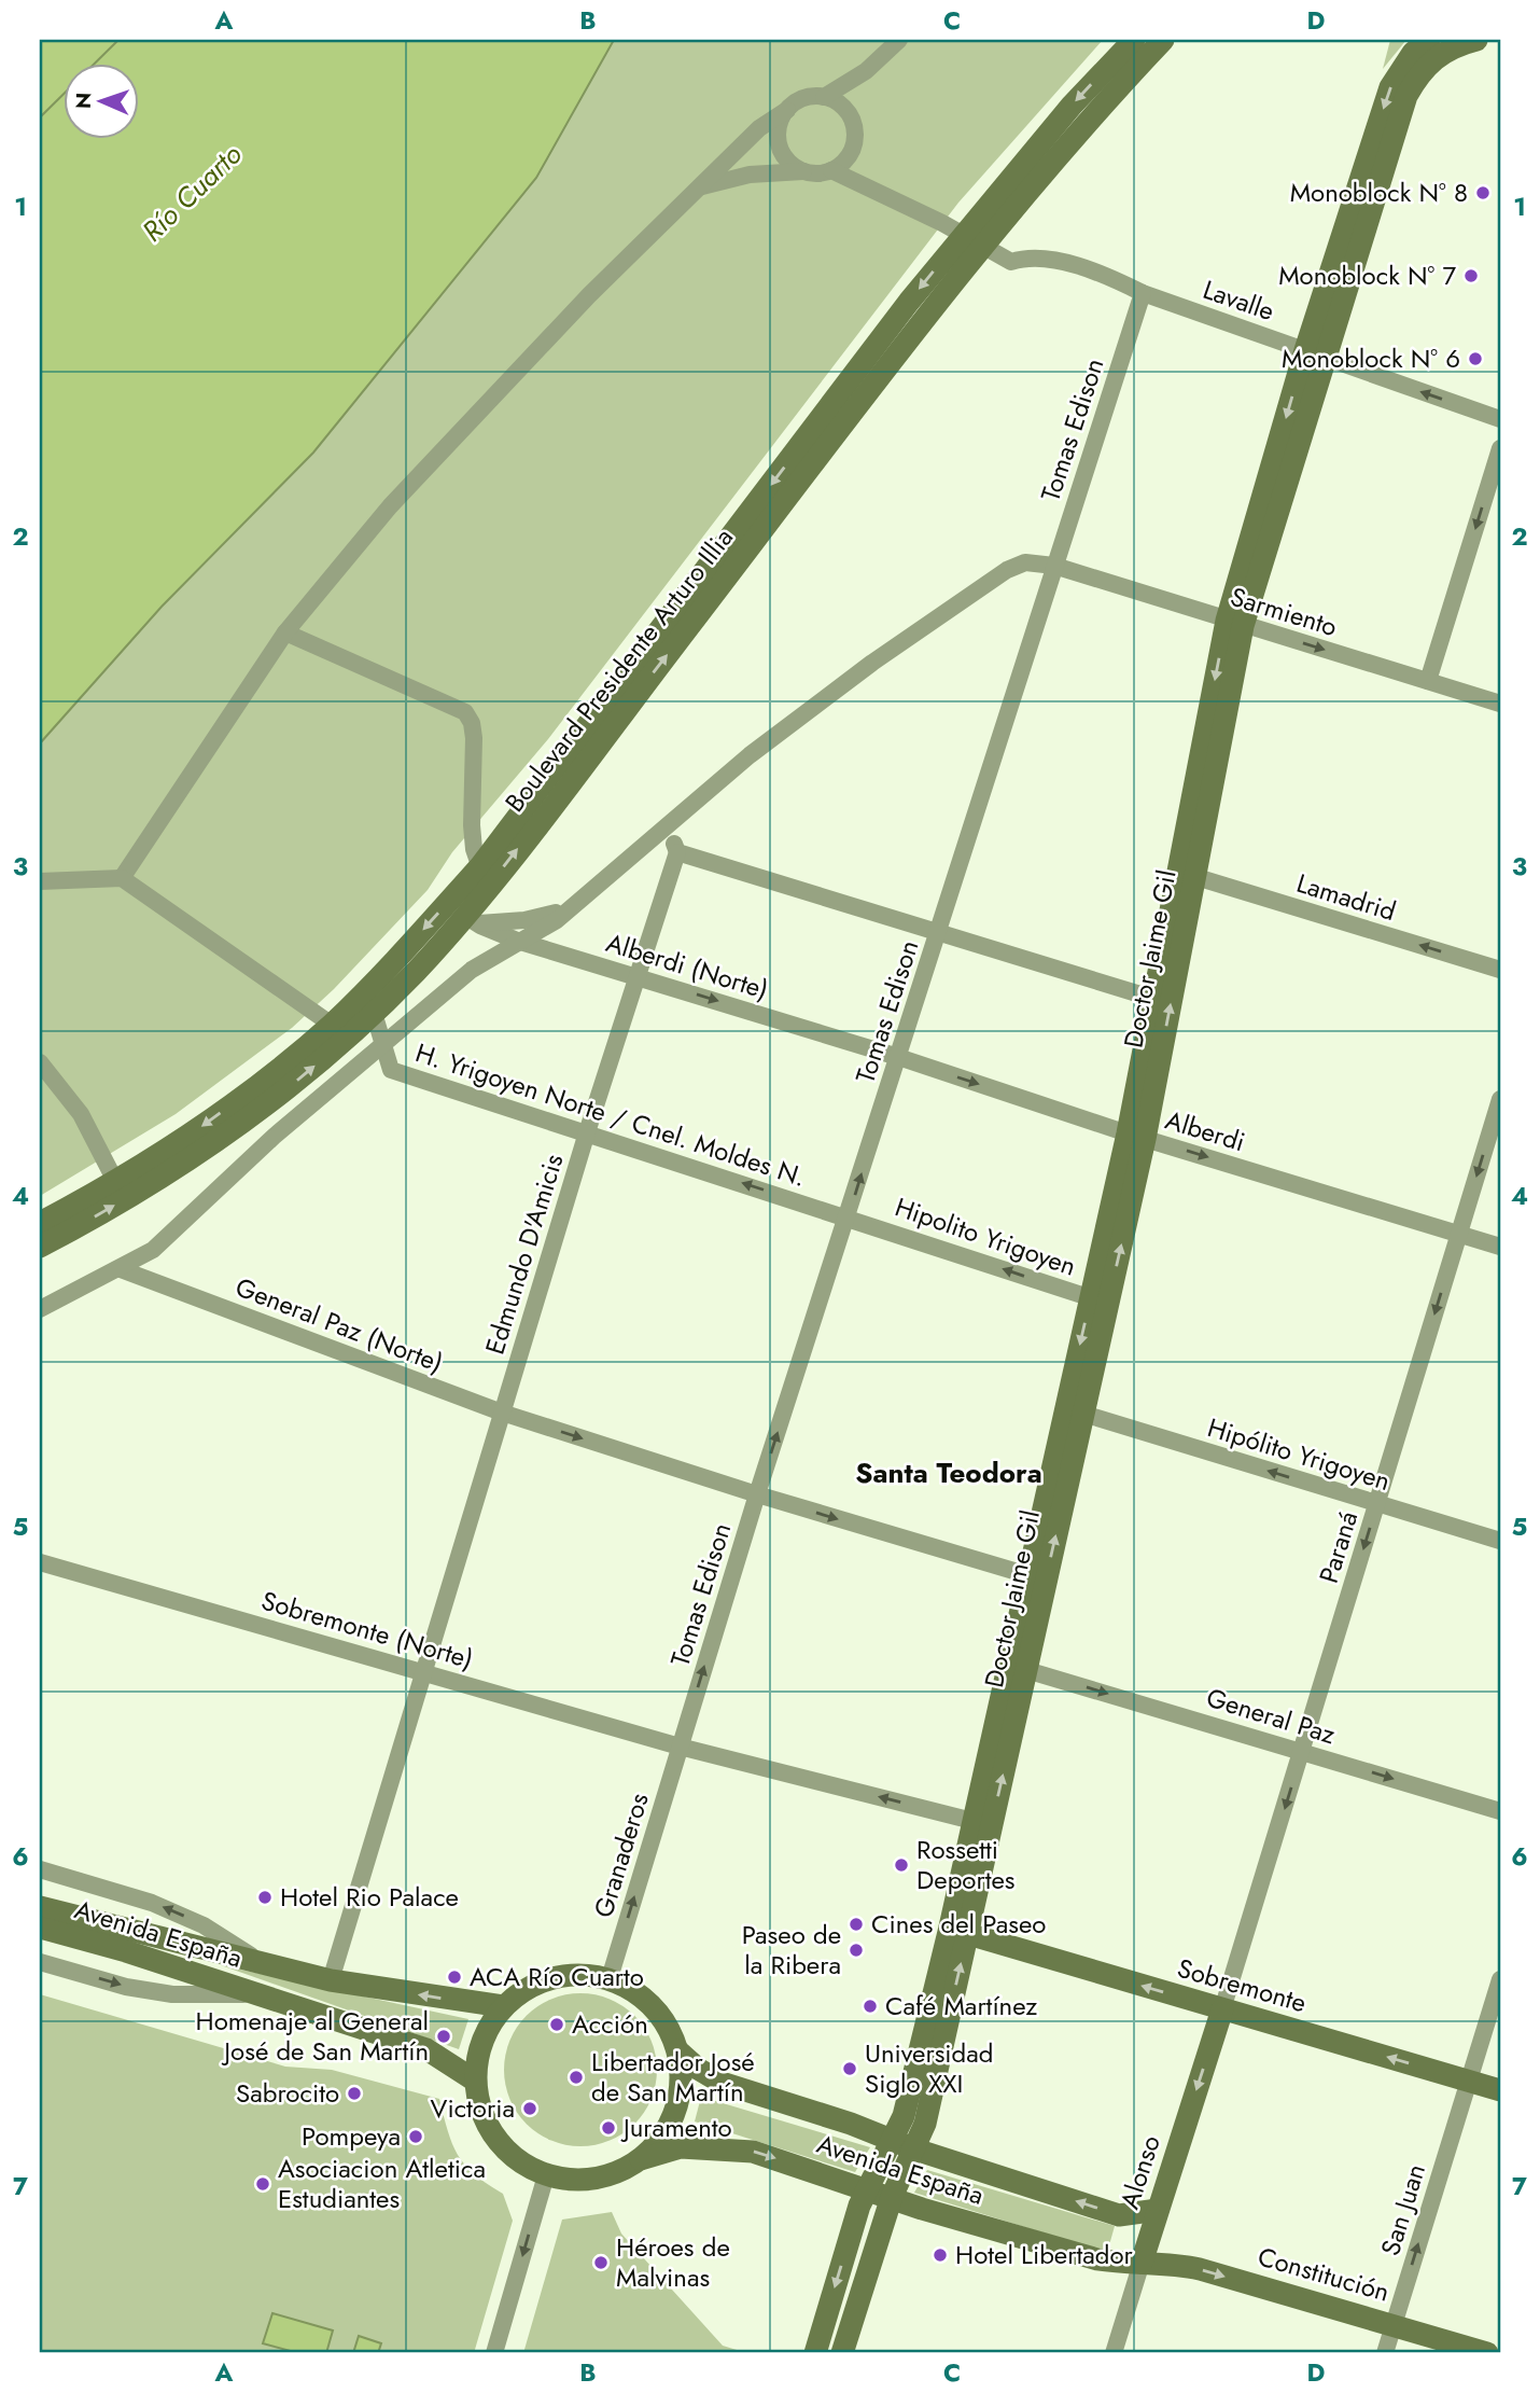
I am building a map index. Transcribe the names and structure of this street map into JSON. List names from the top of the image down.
{
  "streets": {
    "main road": [
      "Boulevard Presidente Arturo Illia",
      "Doctor Jaime Gil",
      "Avenida España",
      "Sobremonte",
      "Alonso",
      "Constitución"
    ],
    "street": [
      "Lavalle",
      "Tomas Edison",
      "Sarmiento",
      "Lamadrid",
      "Alberdi (Norte)",
      "H. Yrigoyen Norte / Cnel. Moldes N.",
      "Alberdi",
      "Hipolito Yrigoyen",
      "Edmundo D'Amicis",
      "General Paz (Norte)",
      "Hipólito Yrigoyen",
      "Paraná",
      "Sobremonte (Norte)",
      "General Paz",
      "Granaderos",
      "San Juan"
    ]
  },
  "crossings": [
    ["Lavalle", "Tomas Edison"],
    ["Lavalle", "Boulevard Presidente Arturo Illia"],
    ["Lavalle", "Doctor Jaime Gil"],
    ["Tomas Edison", "Sarmiento"],
    ["Tomas Edison", "Alberdi (Norte)"],
    ["Tomas Edison", "H. Yrigoyen Norte / Cnel. Moldes N."],
    ["Tomas Edison", "Alberdi"],
    ["Tomas Edison", "Hipolito Yrigoyen"],
    ["Tomas Edison", "General Paz (Norte)"],
    ["Tomas Edison", "Sobremonte (Norte)"],
    ["Tomas Edison", "Granaderos"],
    ["Sarmiento", "Doctor Jaime Gil"],
    ["Sarmiento", "Alberdi (Norte)"],
    ["Sarmiento", "H. Yrigoyen Norte / Cnel. Moldes N."],
    ["Sarmiento", "General Paz (Norte)"],
    ["Boulevard Presidente Arturo Illia", "Alberdi (Norte)"],
    ["Boulevard Presidente Arturo Illia", "H. Yrigoyen Norte / Cnel. Moldes N."],
    ["Lamadrid", "Doctor Jaime Gil"],
    ["Doctor Jaime Gil", "Alberdi"],
    ["Doctor Jaime Gil", "Hipolito Yrigoyen"],
    ["Doctor Jaime Gil", "Hipólito Yrigoyen"],
    ["Doctor Jaime Gil", "General Paz"],
    ["Doctor Jaime Gil", "Avenida España"],
    ["Doctor Jaime Gil", "Sobremonte"],
    ["Alberdi (Norte)", "Alberdi"],
    ["Alberdi (Norte)", "Edmundo D'Amicis"],
    ["H. Yrigoyen Norte / Cnel. Moldes N.", "Hipolito Yrigoyen"],
    ["H. Yrigoyen Norte / Cnel. Moldes N.", "Edmundo D'Amicis"],
    ["Alberdi", "Paraná"],
    ["Edmundo D'Amicis", "General Paz (Norte)"],
    ["Edmundo D'Amicis", "Sobremonte (Norte)"],
    ["Edmundo D'Amicis", "Avenida España"],
    ["Hipólito Yrigoyen", "Paraná"],
    ["Paraná", "General Paz"],
    ["Paraná", "Sobremonte"],
    ["Paraná", "Alonso"],
    ["Sobremonte (Norte)", "Granaderos"],
    ["Granaderos", "Avenida España"],
    ["Avenida España", "Alonso"],
    ["Avenida España", "Constitución"],
    ["Sobremonte", "Alonso"],
    ["Sobremonte", "San Juan"],
    ["Alonso", "Constitución"],
    ["San Juan", "Constitución"]
  ],
  "one_way": [
    "Tomas Edison",
    "Lamadrid",
    "H. Yrigoyen Norte / Cnel. Moldes N.",
    "Hipolito Yrigoyen",
    "General Paz (Norte)",
    "Hipólito Yrigoyen",
    "Paraná",
    "General Paz",
    "Granaderos",
    "Sobremonte",
    "Alonso",
    "San Juan",
    "Constitución"
  ],
  "districts": ["Santa Teodora"],
  "water": ["Río Cuarto"],
  "places": [
    "Monoblock Nº 8",
    "Monoblock Nº 7",
    "Monoblock Nº 6",
    "Rossetti Deportes",
    "Hotel Rio Palace",
    "Cines del Paseo",
    "Paseo de la Ribera",
    "ACA Río Cuarto",
    "Café Martínez",
    "Acción",
    "Homenaje al General José de San Martín",
    "Universidad Siglo XXI",
    "Libertador José de San Martín",
    "Sabrocito",
    "Victoria",
    "Juramento",
    "Pompeya",
    "Asociacion Atletica Estudiantes",
    "Hotel Libertador",
    "Héroes de Malvinas"
  ],
  "north": "left",
  "grid": {
    "columns": [
      "A",
      "B",
      "C",
      "D"
    ],
    "rows": [
      "1",
      "2",
      "3",
      "4",
      "5",
      "6",
      "7"
    ]
  }
}
